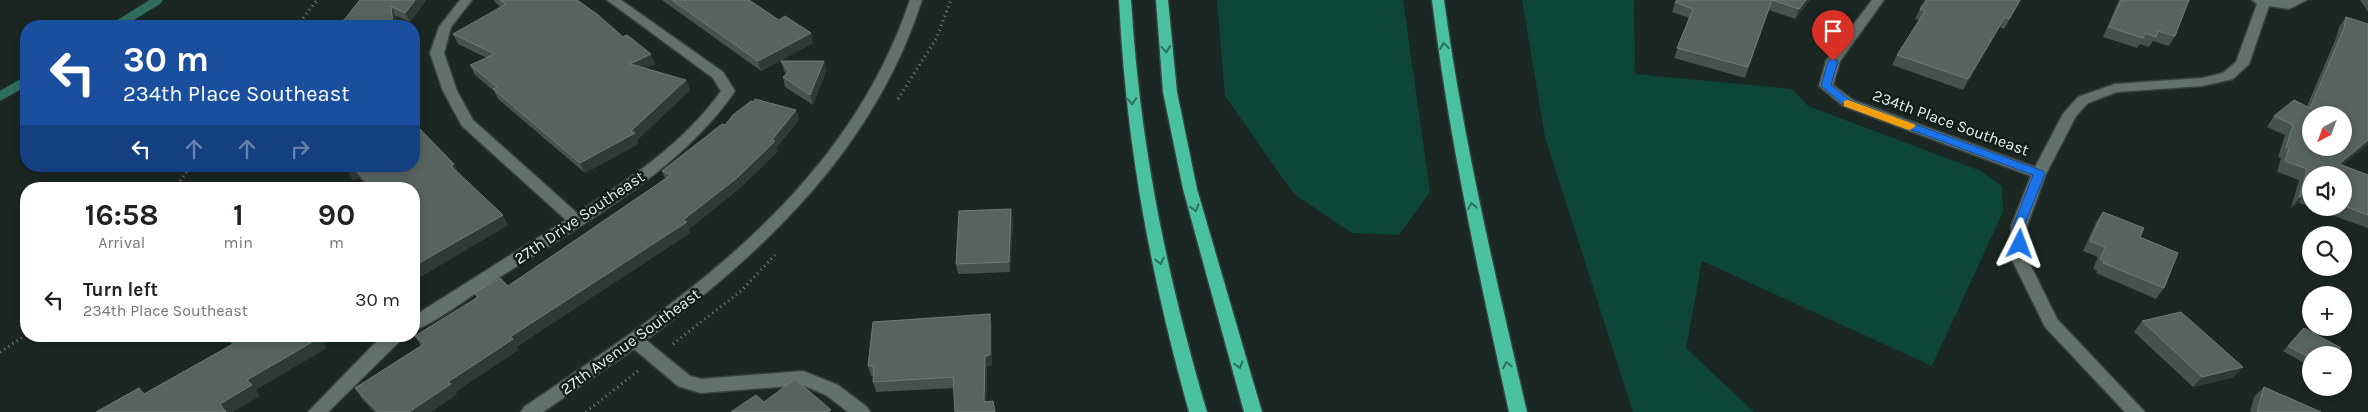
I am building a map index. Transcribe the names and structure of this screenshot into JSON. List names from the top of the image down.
{
  "streets": {
    "street": ["234th Place Southeast", "27th Drive Southeast", "27th Avenue Southeast"]
  },
  "north": "bottom left",
  "page": {
    "turn": ["30 m", "234th Place Southeast"],
    "map_buttons": ["+", "−"],
    "eta": [
      "16:58",
      "Arrival",
      "1",
      "min",
      "90",
      "m"
    ],
    "list": [
      {
        "name": "Turn left",
        "note": "234th Place Southeast",
        "value": "30 m"
      }
    ]
  }
}
